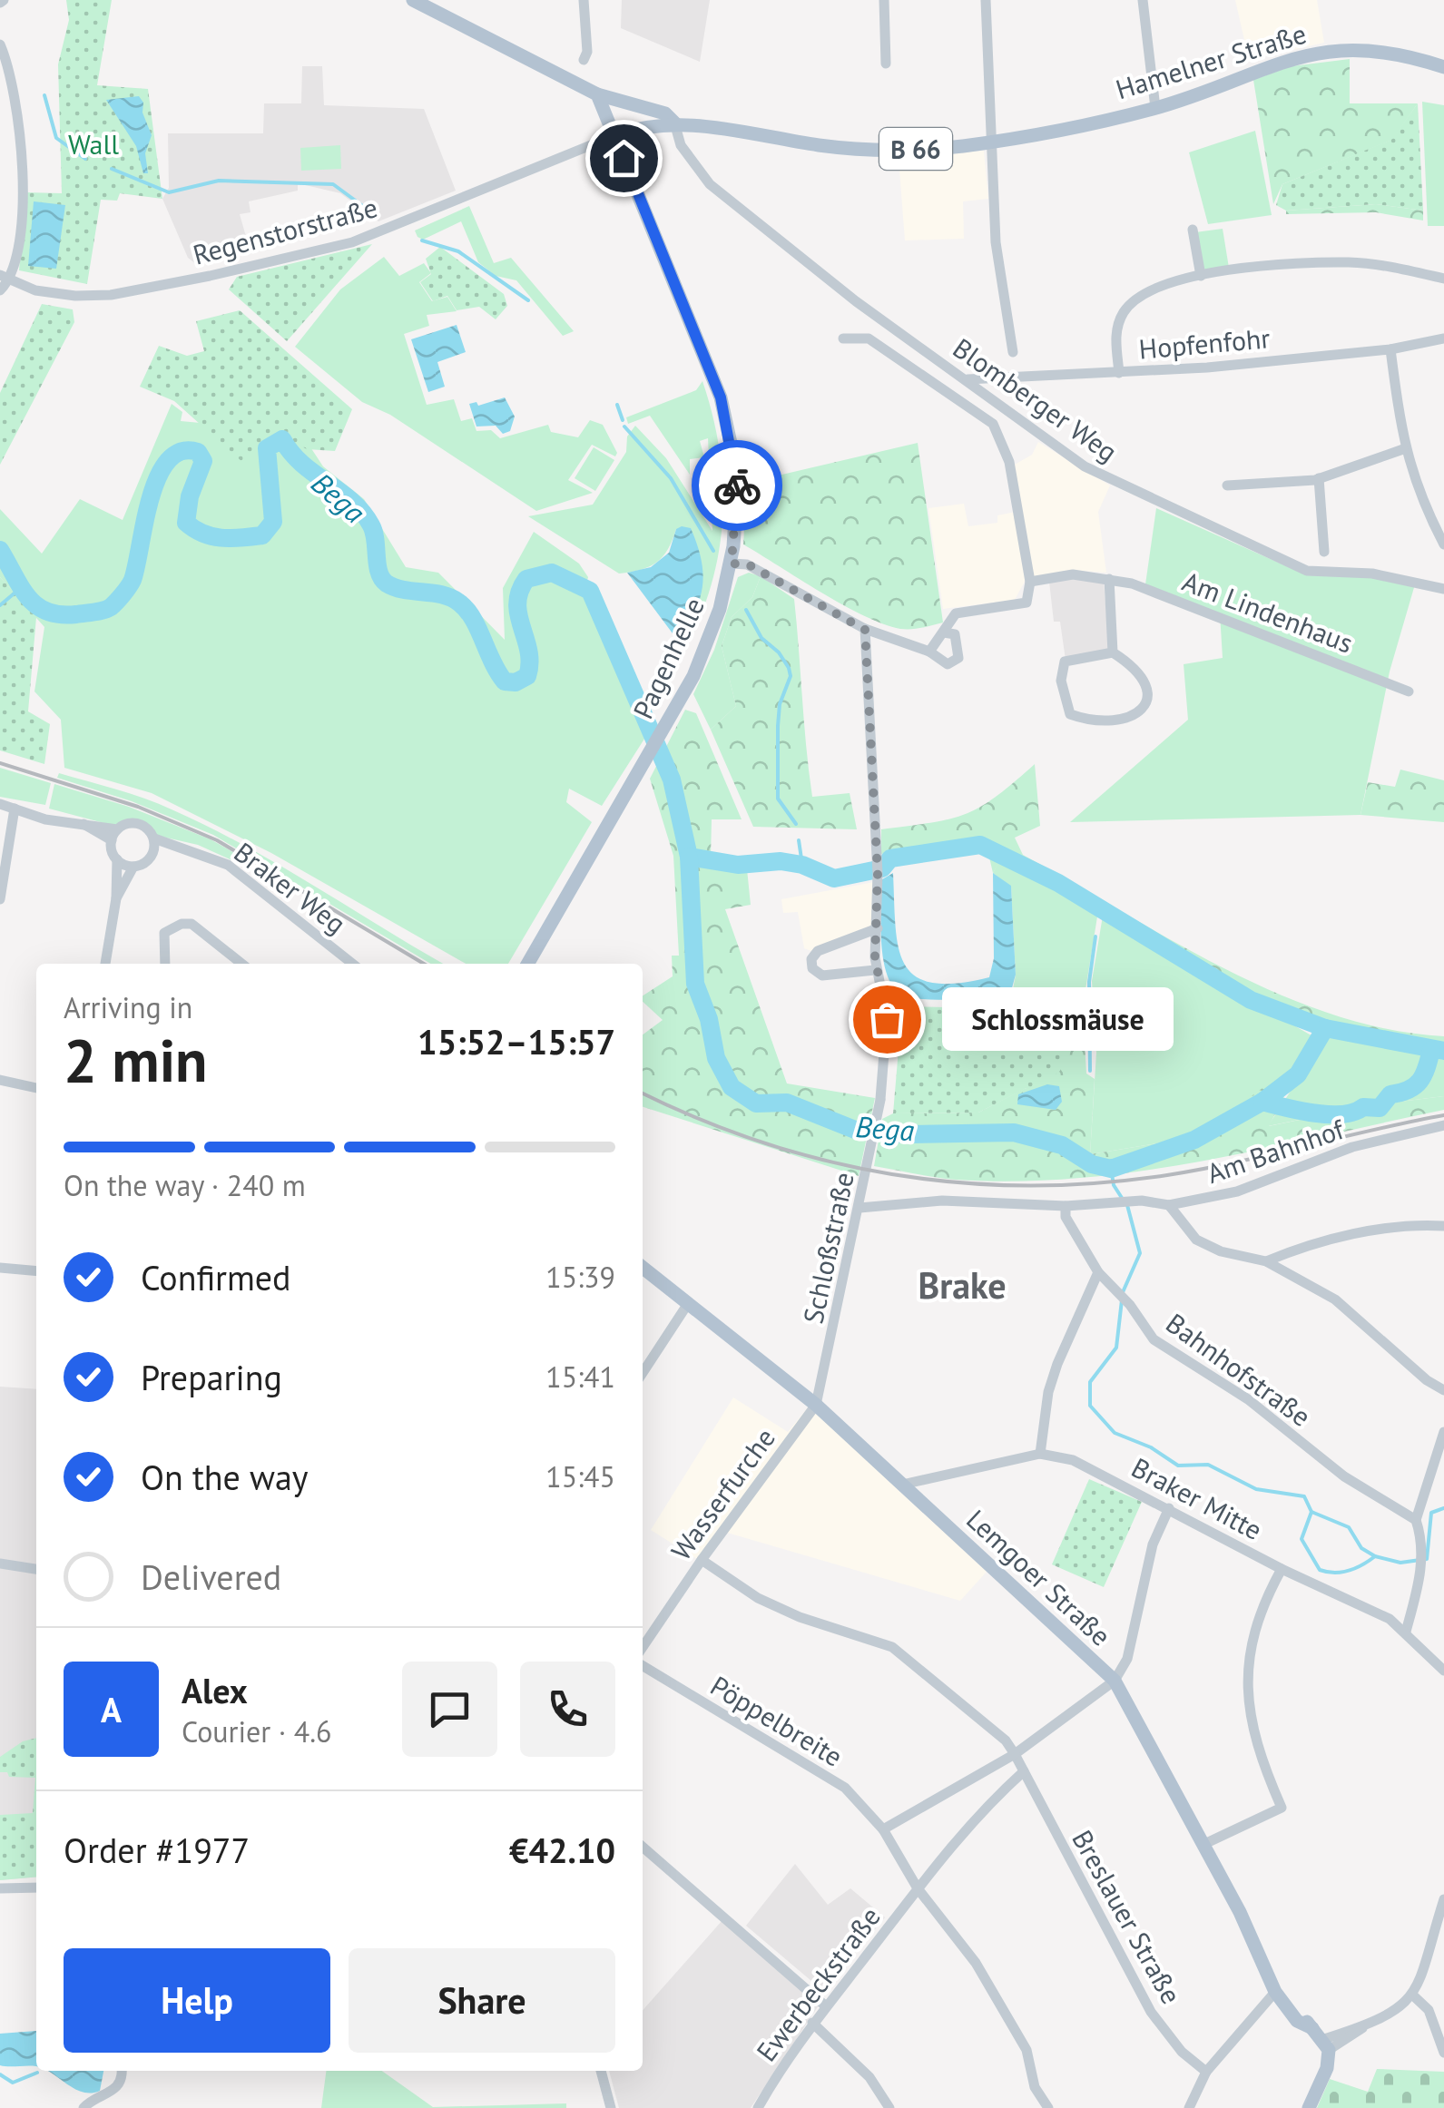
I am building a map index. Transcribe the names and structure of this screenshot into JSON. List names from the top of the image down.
{
  "streets": {
    "main road": [
      "Hamelner Straße",
      "B 66",
      "Pagenhelle",
      "Lemgoer Straße"
    ],
    "street": [
      "Regenstorstraße",
      "Hopfenfohr",
      "Blomberger Weg",
      "Am Lindenhaus",
      "Braker Weg",
      "Am Bahnhof",
      "Schloßstraße",
      "Bahnhofstraße",
      "Wasserfurche",
      "Braker Mitte",
      "Pöppelbreite",
      "Breslauer Straße",
      "Ewerbeckstraße"
    ]
  },
  "crossings": [
    ["Hamelner Straße", "B 66"],
    ["Hamelner Straße", "Regenstorstraße"],
    ["Hamelner Straße", "Blomberger Weg"],
    ["Hamelner Straße", "Pagenhelle"],
    ["B 66", "Blomberger Weg"],
    ["B 66", "Pagenhelle"],
    ["Regenstorstraße", "Pagenhelle"],
    ["Hopfenfohr", "Blomberger Weg"],
    ["Am Bahnhof", "Bahnhofstraße"],
    ["Schloßstraße", "Wasserfurche"],
    ["Schloßstraße", "Lemgoer Straße"],
    ["Wasserfurche", "Lemgoer Straße"],
    ["Braker Mitte", "Lemgoer Straße"],
    ["Breslauer Straße", "Ewerbeckstraße"]
  ],
  "districts": ["Brake"],
  "water": ["Bega"],
  "parks": ["Wall"],
  "places": ["Schlossmäuse"],
  "page": {
    "heading": ["2 min", "Arriving in", "15:52–15:57"],
    "panel": [
      "Alex",
      "Courier · 4.6",
      "Order #1977",
      "€42.10"
    ],
    "bubble": "Schlossmäuse",
    "bar": "On the way · 240 m",
    "list": [
      ["Confirmed", "15:39"],
      ["Preparing", "15:41"],
      ["On the way", "15:45"],
      "Delivered"
    ],
    "round": "A",
    "buttons": ["Help", "Share"]
  }
}
